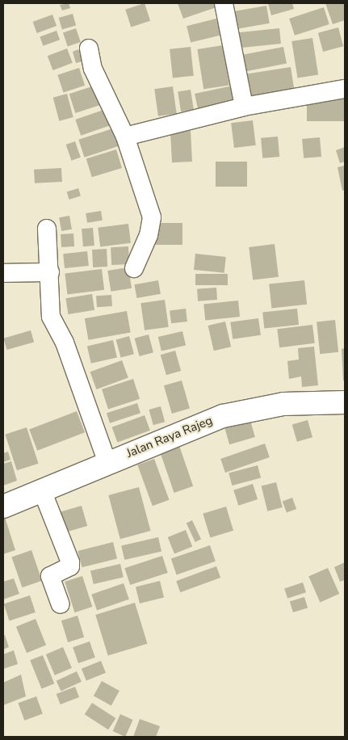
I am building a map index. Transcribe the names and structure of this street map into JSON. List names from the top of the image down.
{
  "streets": {
    "main road": ["Jalan Raya Rajeg"]
  }
}
